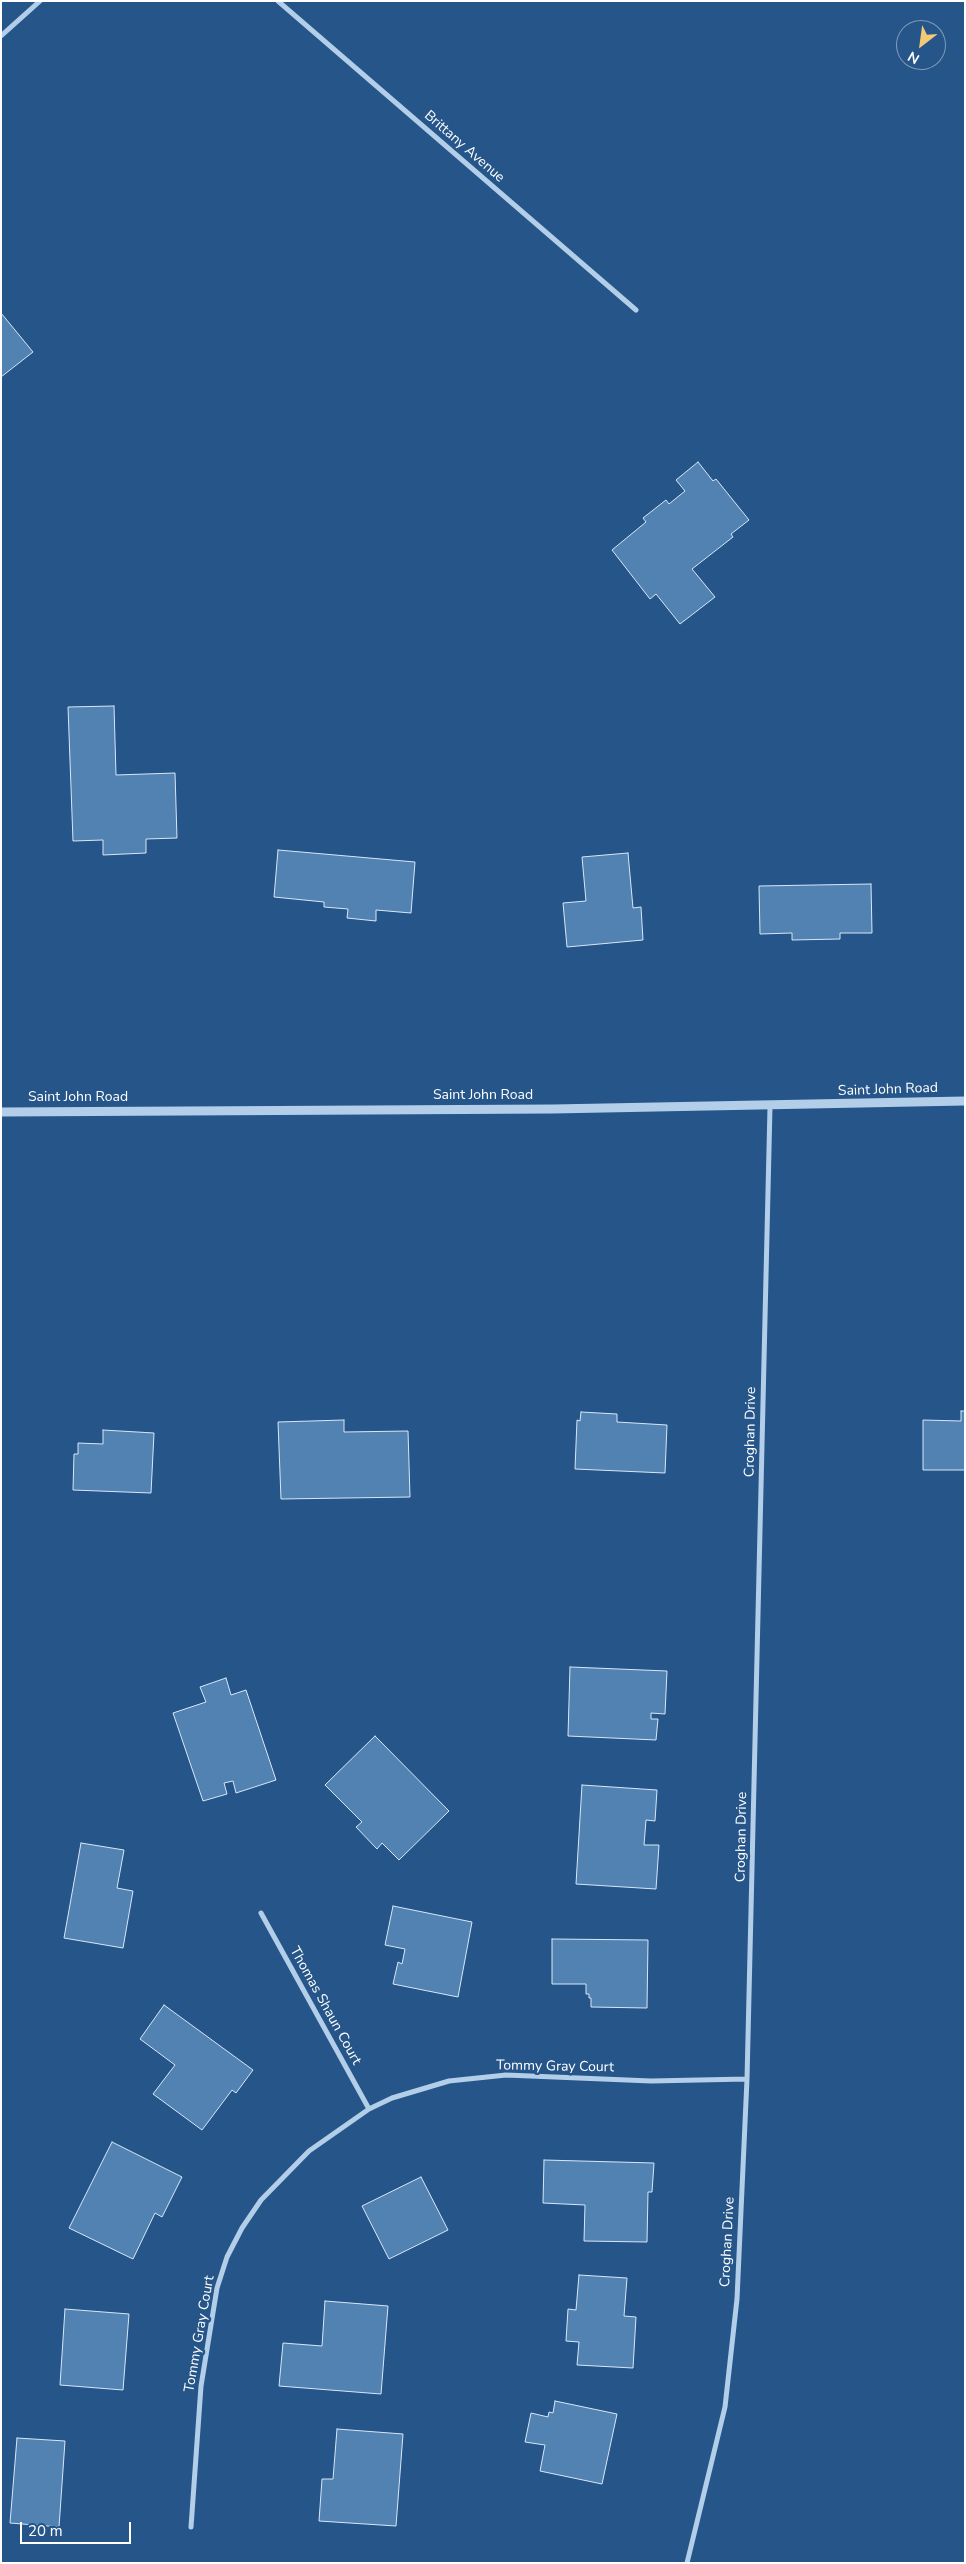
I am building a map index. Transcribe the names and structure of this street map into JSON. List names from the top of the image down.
{
  "streets": {
    "street": [
      "Brittany Avenue",
      "Saint John Road",
      "Croghan Drive",
      "Thomas Shaun Court",
      "Tommy Gray Court"
    ]
  },
  "crossings": [
    ["Saint John Road", "Croghan Drive"],
    ["Croghan Drive", "Tommy Gray Court"],
    ["Thomas Shaun Court", "Tommy Gray Court"]
  ],
  "scale_bar": "20 m",
  "north": "bottom left"
}
